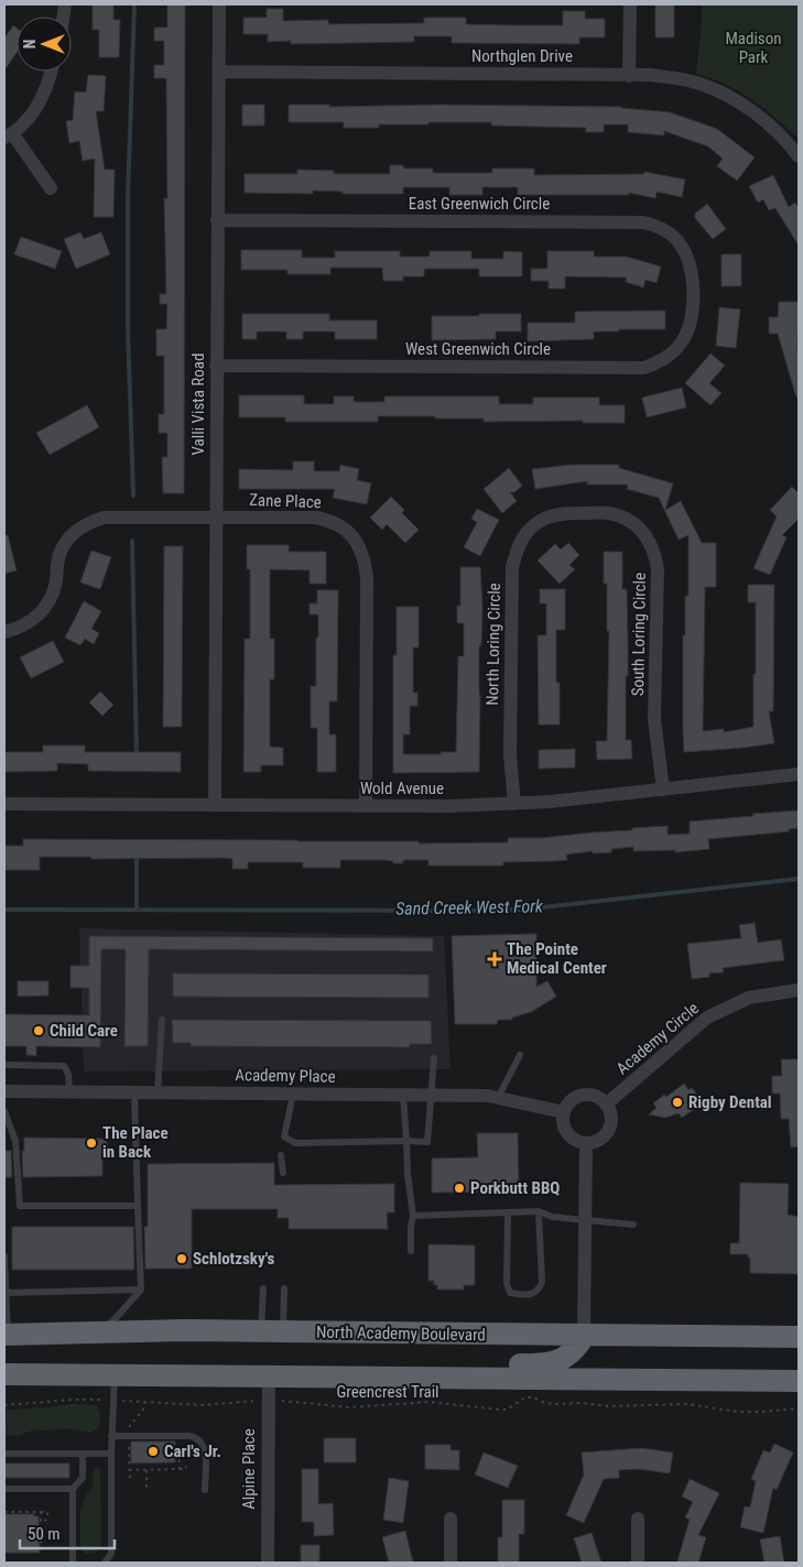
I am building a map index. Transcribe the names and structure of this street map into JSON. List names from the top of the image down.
{
  "streets": {
    "highway": ["North Academy Boulevard"],
    "street": [
      "Northglen Drive",
      "East Greenwich Circle",
      "West Greenwich Circle",
      "Valli Vista Road",
      "Zane Place",
      "South Loring Circle",
      "North Loring Circle",
      "Wold Avenue",
      "Academy Circle",
      "Academy Place",
      "Alpine Place"
    ],
    "path": ["Greencrest Trail"]
  },
  "crossings": [
    ["Northglen Drive", "Valli Vista Road"],
    ["East Greenwich Circle", "West Greenwich Circle"],
    ["East Greenwich Circle", "Valli Vista Road"],
    ["West Greenwich Circle", "Valli Vista Road"],
    ["Valli Vista Road", "Zane Place"],
    ["Valli Vista Road", "Wold Avenue"],
    ["Zane Place", "Wold Avenue"],
    ["South Loring Circle", "North Loring Circle"],
    ["South Loring Circle", "Wold Avenue"],
    ["North Loring Circle", "Wold Avenue"],
    ["Academy Circle", "Academy Place"],
    ["Greencrest Trail", "Alpine Place"]
  ],
  "water": ["Sand Creek West Fork"],
  "parks": ["Madison Park"],
  "places": {
    "health": ["The Pointe Medical Center"],
    "other": [
      "Child Care",
      "Rigby Dental",
      "The Place in Back",
      "Porkbutt BBQ",
      "Schlotzsky's",
      "Carl's Jr."
    ]
  },
  "scale_bar": "50 m",
  "north": "left"
}
